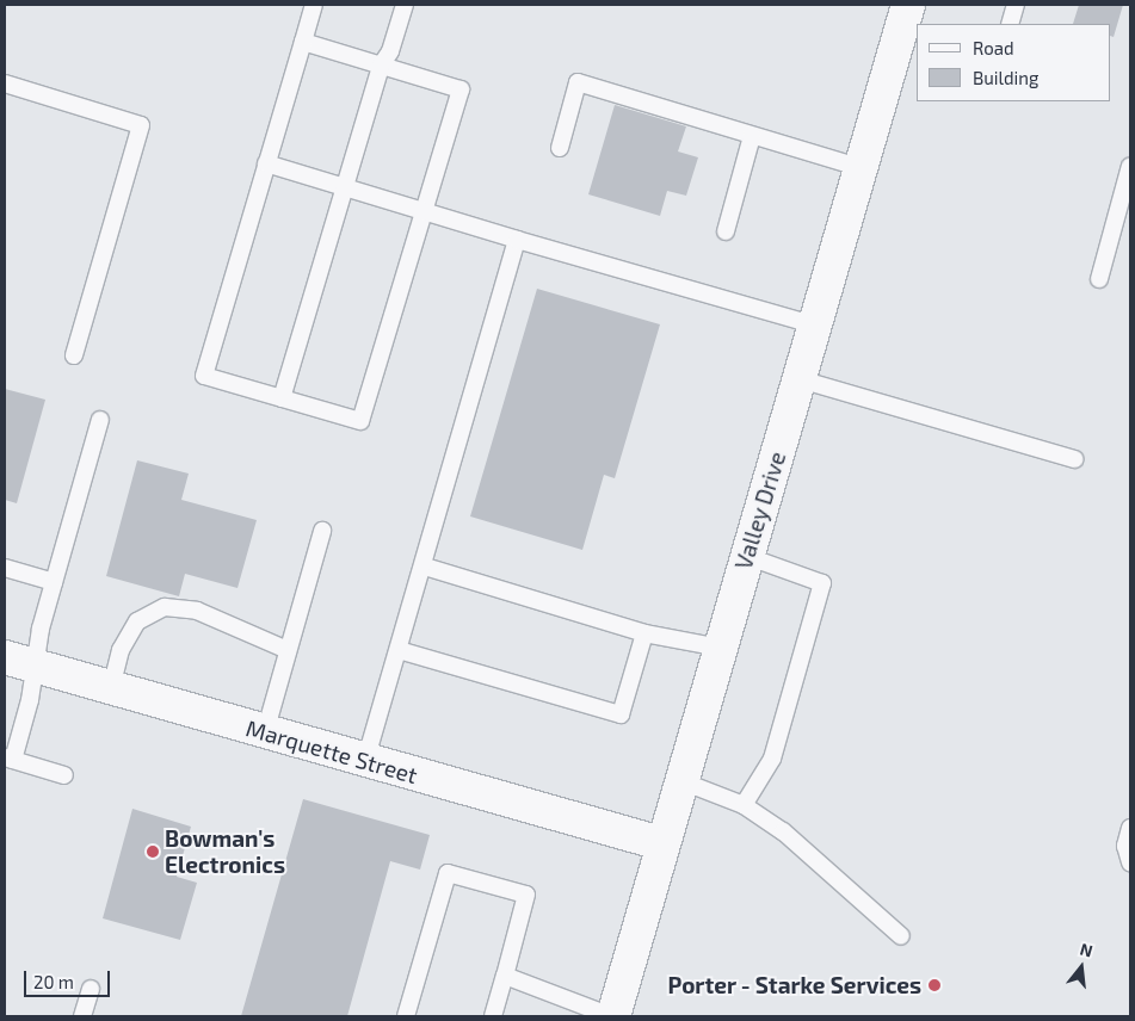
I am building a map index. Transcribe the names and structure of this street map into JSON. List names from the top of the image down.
{
  "streets": {
    "street": ["Valley Drive", "Marquette Street"]
  },
  "crossings": [
    ["Valley Drive", "Marquette Street"]
  ],
  "places": ["Bowman's Electronics", "Porter - Starke Services"],
  "legend": ["Road", "Building"],
  "scale_bar": "20 m",
  "north": "top"
}
